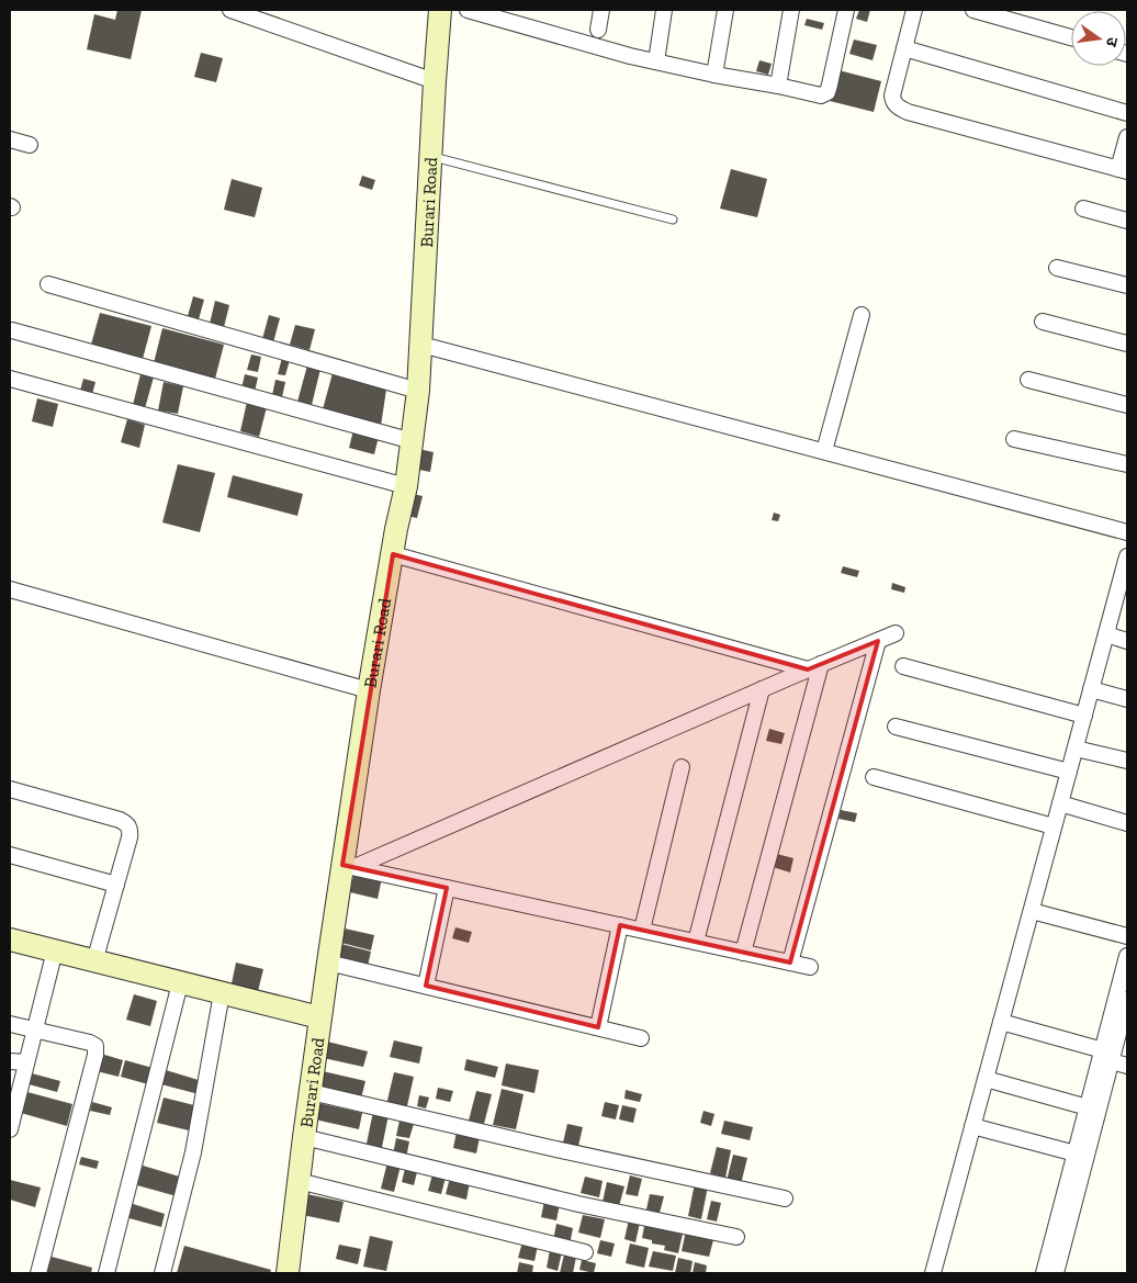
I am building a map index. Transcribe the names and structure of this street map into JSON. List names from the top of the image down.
{
  "streets": {
    "main road": ["Burari Road"]
  },
  "north": "right"
}
